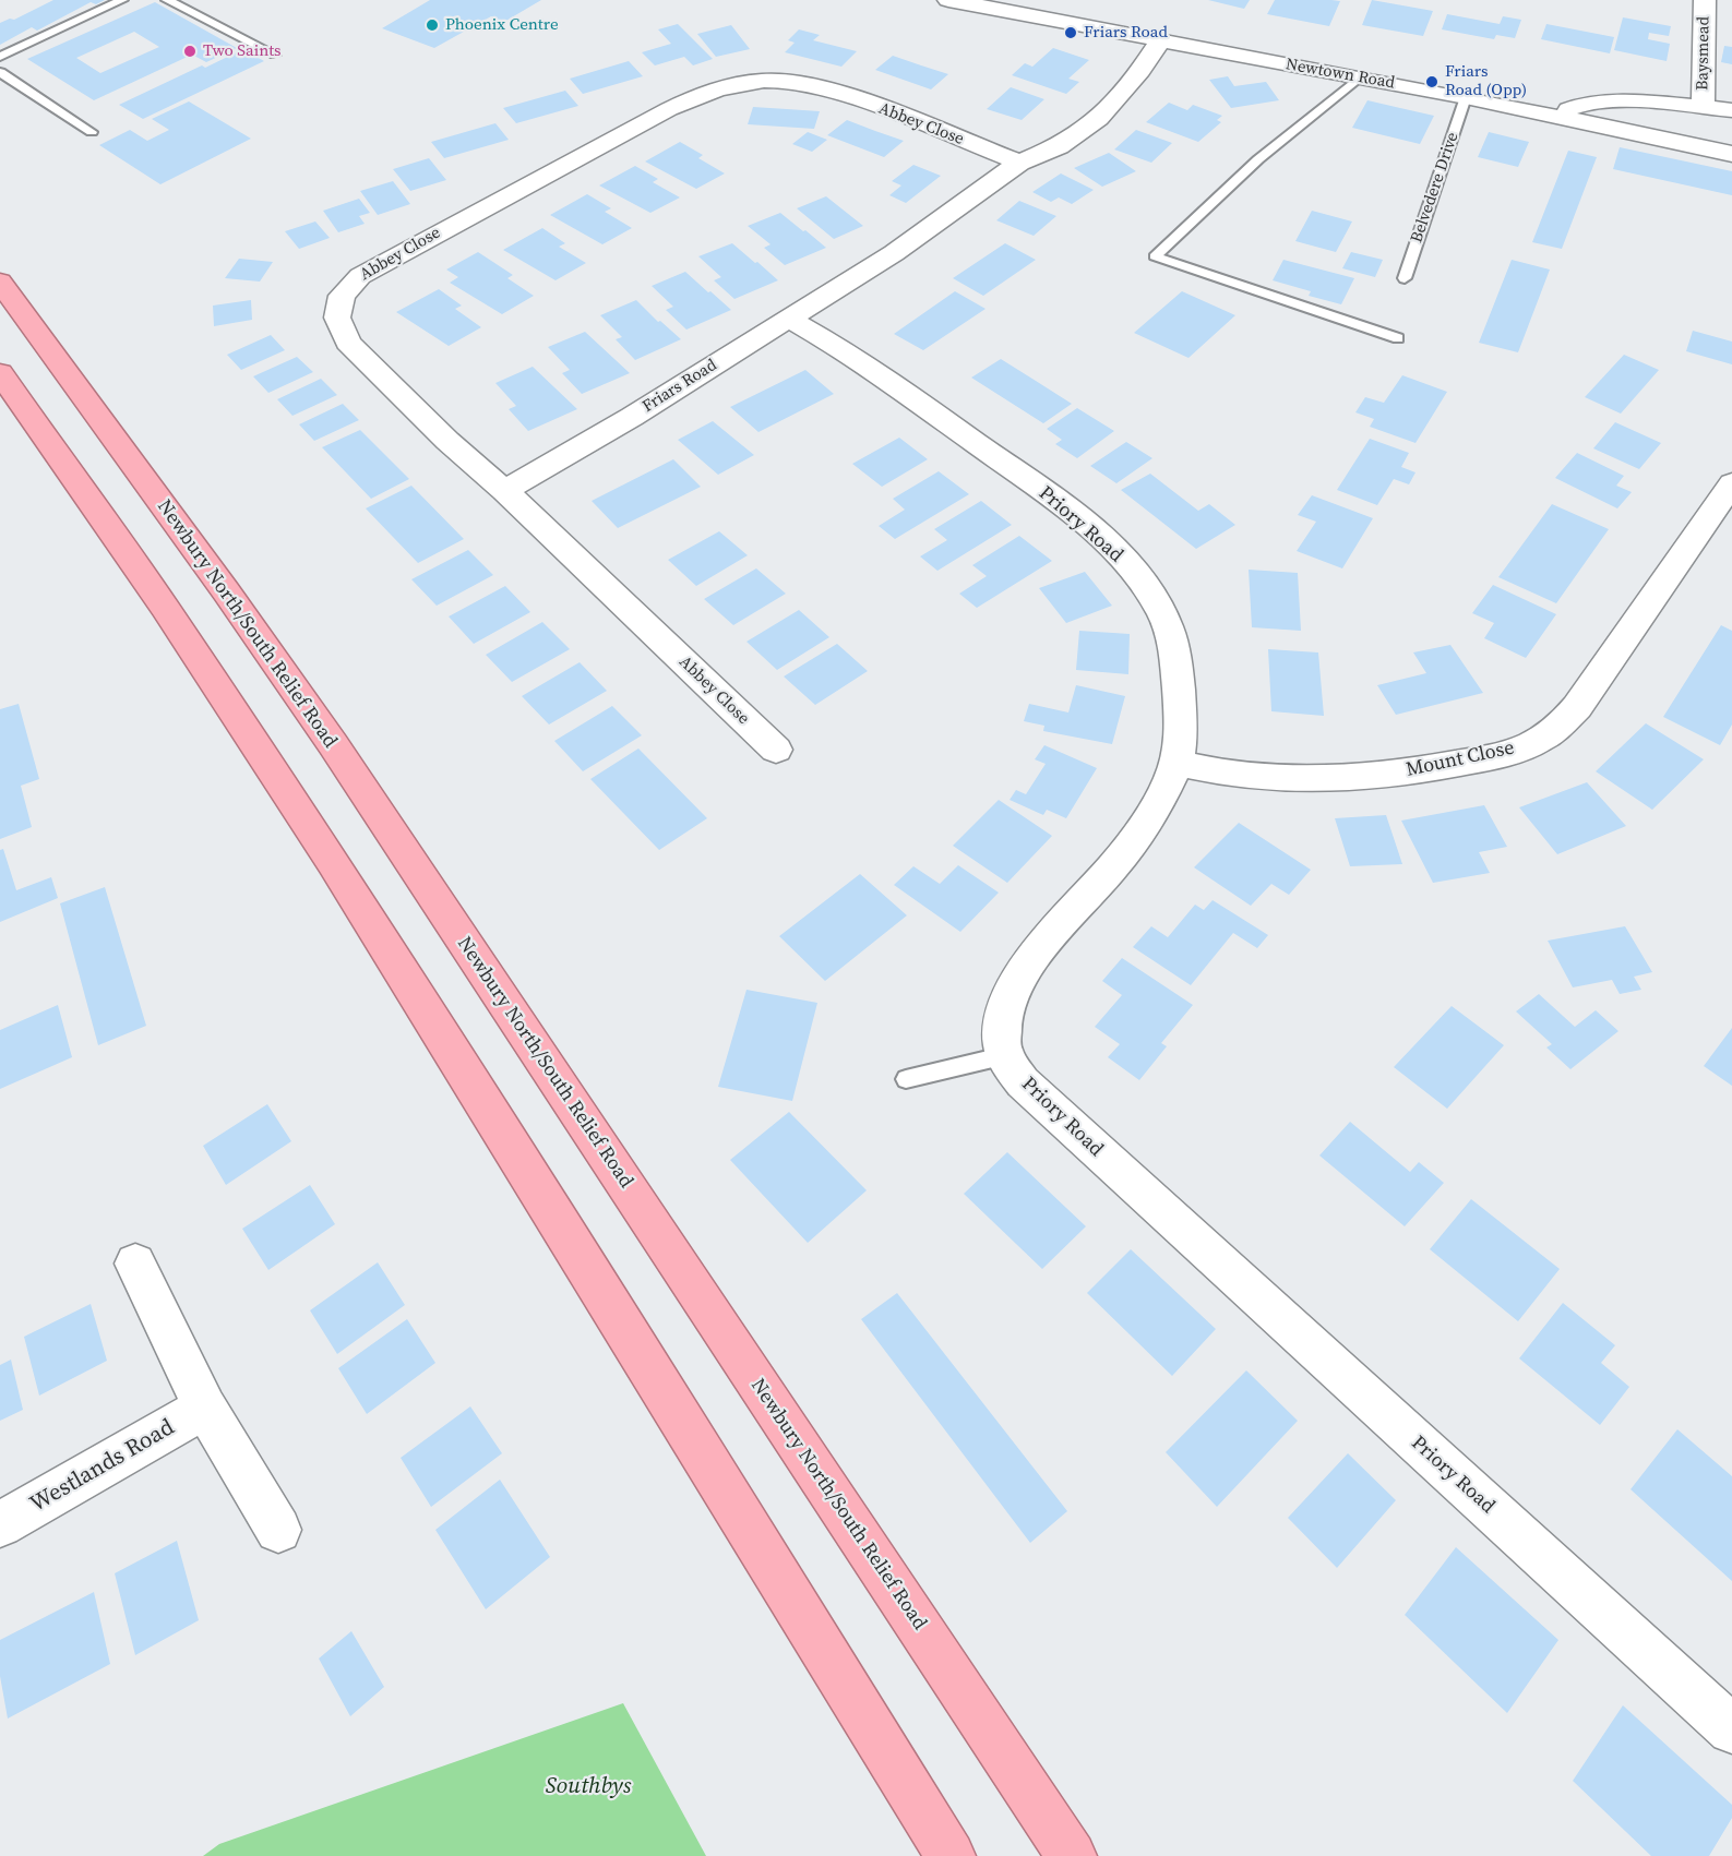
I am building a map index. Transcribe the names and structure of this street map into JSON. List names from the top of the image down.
{
  "streets": {
    "highway": ["Newbury North/South Relief Road"],
    "street": [
      "Baysmead",
      "Newtown Road",
      "Abbey Close",
      "Friars Road",
      "Priory Road",
      "Mount Close",
      "Westlands Road"
    ],
    "lane": ["Belvedere Drive"]
  },
  "crossings": [
    ["Newtown Road", "Belvedere Drive"],
    ["Newtown Road", "Friars Road"],
    ["Abbey Close", "Friars Road"],
    ["Friars Road", "Priory Road"],
    ["Priory Road", "Mount Close"]
  ],
  "parks": ["Southbys"],
  "places": [
    "Phoenix Centre",
    "Friars Road",
    "Two Saints",
    "Friars Road (Opp)"
  ]
}
